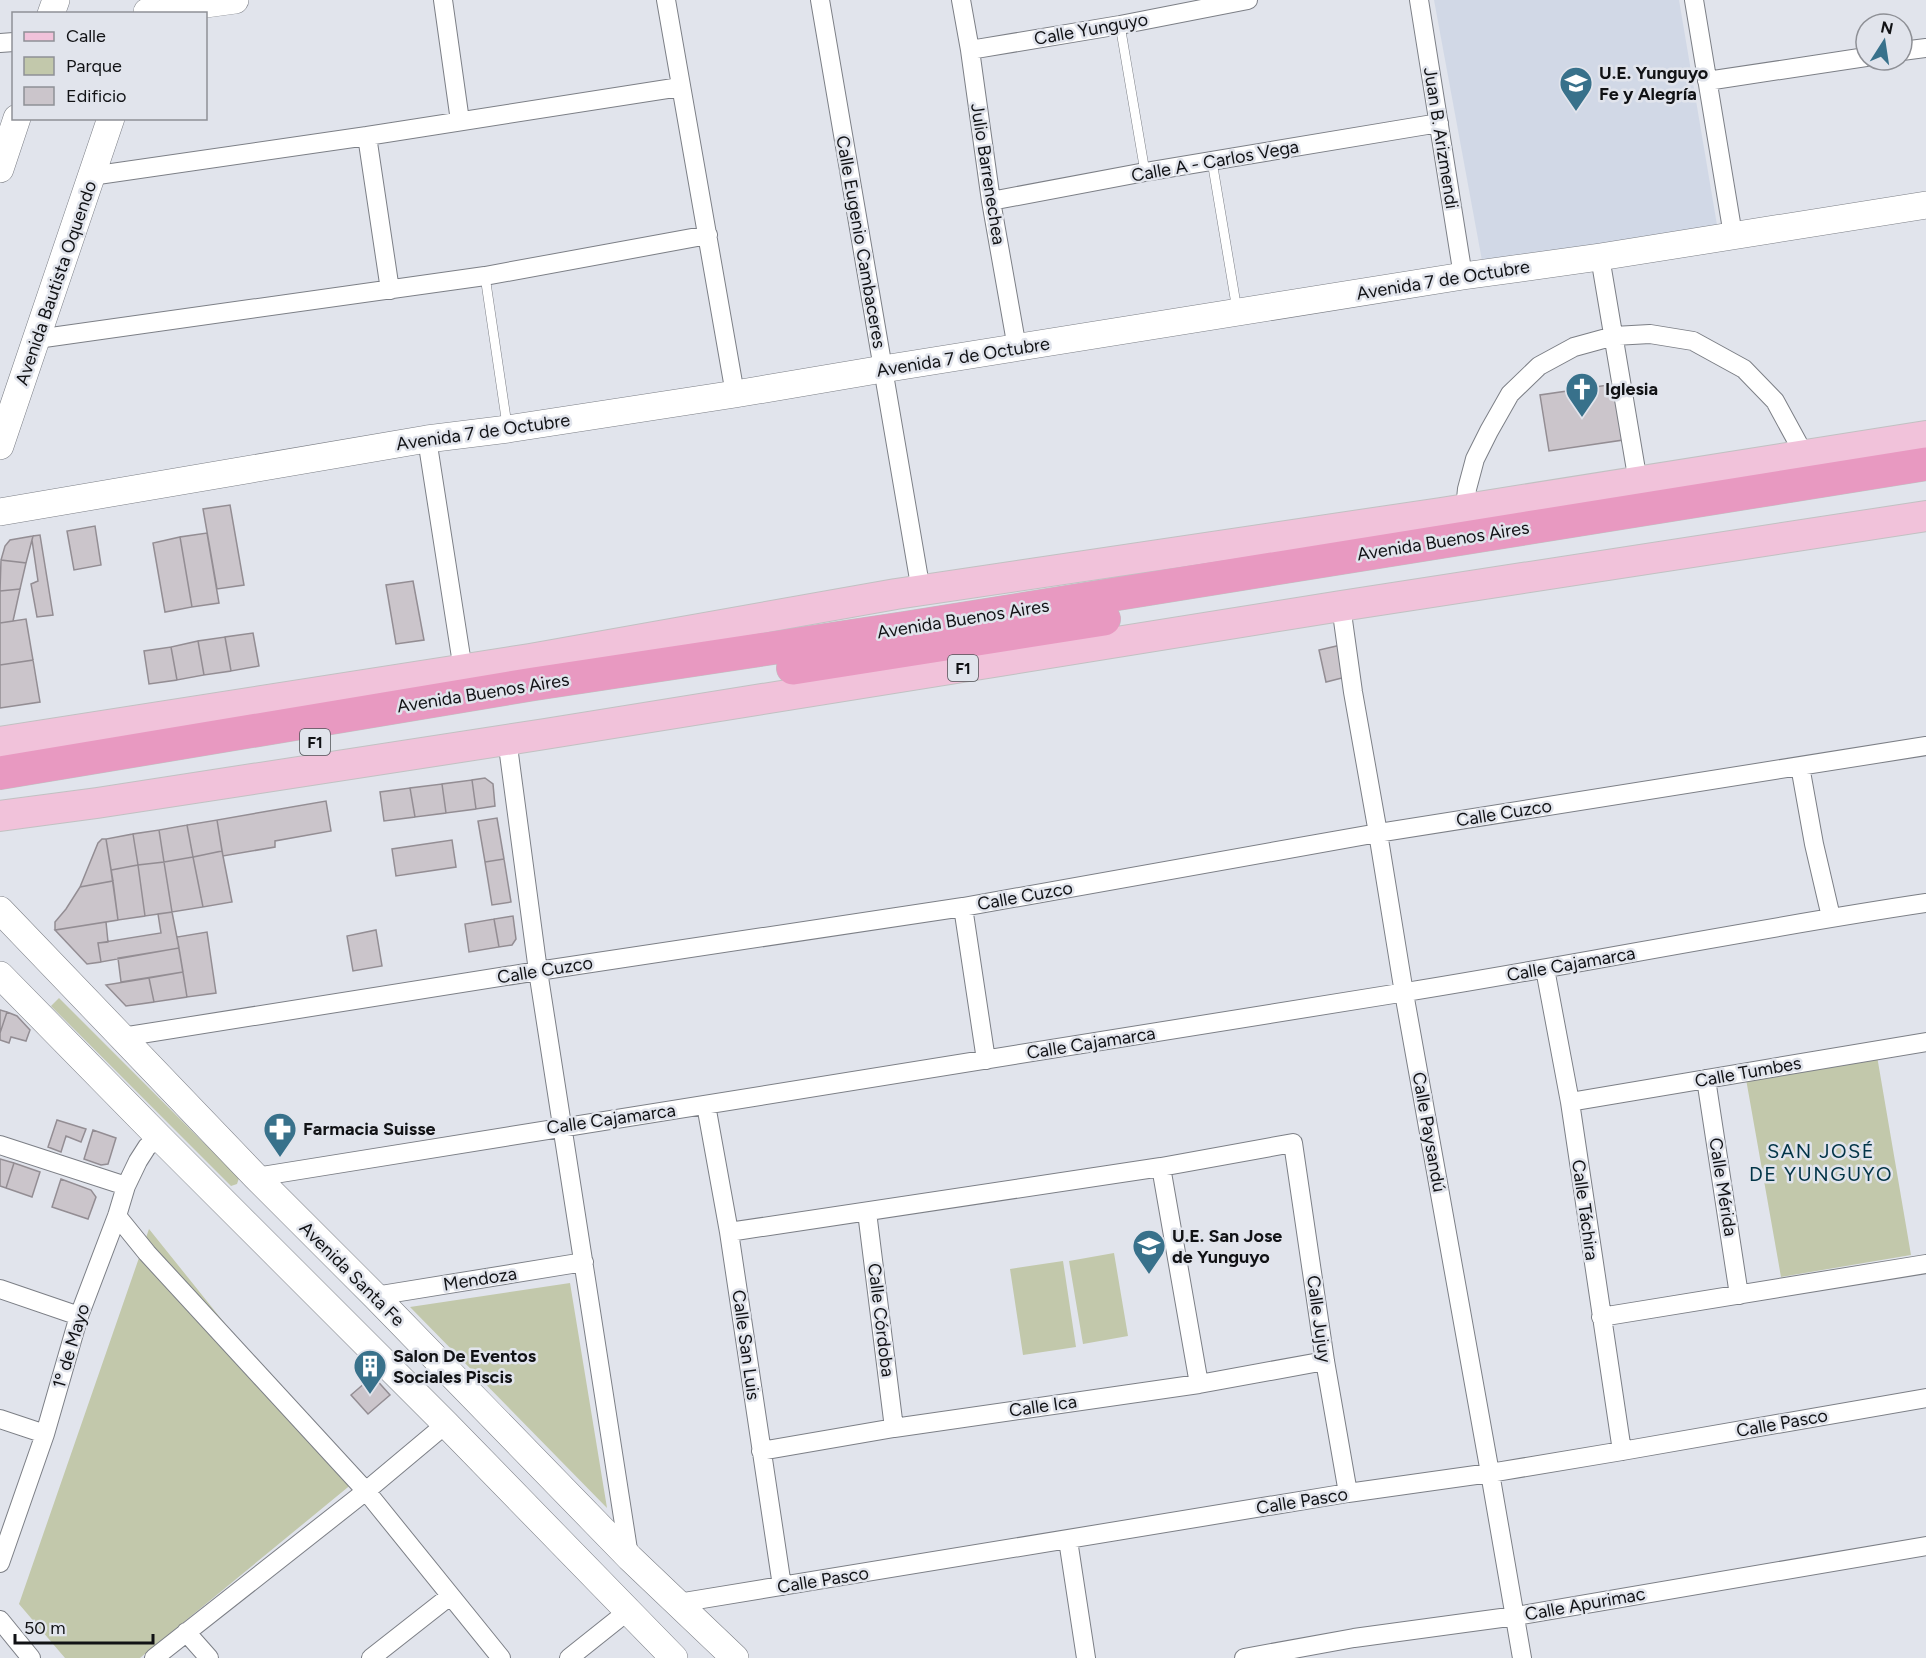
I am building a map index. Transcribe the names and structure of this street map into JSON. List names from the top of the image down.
{
  "streets": {
    "highway": ["Avenida Buenos Aires", "F1"],
    "main road": ["Avenida 7 de Octubre", "Avenida Bautista Oquendo", "Avenida Santa Fe"],
    "street": [
      "Calle Yunguyo",
      "Juan B. Arizmendi",
      "Calle A - Carlos Vega",
      "Julio Barrenechea",
      "Calle Eugenio Cambaceres",
      "Calle Cuzco",
      "Calle Cajamarca",
      "Calle Tumbes",
      "Calle Paysandú",
      "Calle Mérida",
      "Calle Táchira",
      "Mendoza",
      "Calle Jujuy",
      "Calle Córdoba",
      "Calle San Luis",
      "1º de Mayo",
      "Calle Ica",
      "Calle Pasco",
      "Calle Apurimac"
    ]
  },
  "crossings": [
    ["Calle Yunguyo", "Julio Barrenechea"],
    ["Juan B. Arizmendi", "Calle A - Carlos Vega"],
    ["Juan B. Arizmendi", "Avenida 7 de Octubre"],
    ["Calle A - Carlos Vega", "Julio Barrenechea"],
    ["Julio Barrenechea", "Avenida 7 de Octubre"],
    ["Calle Eugenio Cambaceres", "Avenida 7 de Octubre"],
    ["Calle Eugenio Cambaceres", "Avenida Buenos Aires"],
    ["F1", "Calle Paysandú"],
    ["Calle Cuzco", "Calle Paysandú"],
    ["Calle Cuzco", "Avenida Santa Fe"],
    ["Calle Cajamarca", "Calle Paysandú"],
    ["Calle Cajamarca", "Calle Táchira"],
    ["Calle Cajamarca", "Avenida Santa Fe"],
    ["Calle Cajamarca", "Calle San Luis"],
    ["Calle Tumbes", "Calle Mérida"],
    ["Calle Tumbes", "Calle Táchira"],
    ["Calle Paysandú", "Calle Pasco"],
    ["Calle Paysandú", "Calle Apurimac"],
    ["Calle Táchira", "Calle Pasco"],
    ["Avenida Santa Fe", "Mendoza"],
    ["Avenida Santa Fe", "Calle Pasco"],
    ["Calle Jujuy", "Calle Ica"],
    ["Calle Jujuy", "Calle Pasco"],
    ["Calle Córdoba", "Calle Ica"],
    ["Calle San Luis", "Calle Ica"],
    ["Calle San Luis", "Calle Pasco"]
  ],
  "districts": ["SAN JOSÉ DE YUNGUYO"],
  "places": {
    "school or university": ["U.E. Yunguyo Fe y Alegría", "U.E. San Jose de Yunguyo"],
    "church": ["Iglesia"],
    "pharmacy": ["Farmacia Suisse"],
    "building": ["Salon De Eventos Sociales Piscis"]
  },
  "legend": ["Calle", "Parque", "Edificio"],
  "scale_bar": "50 m",
  "north": "top"
}
